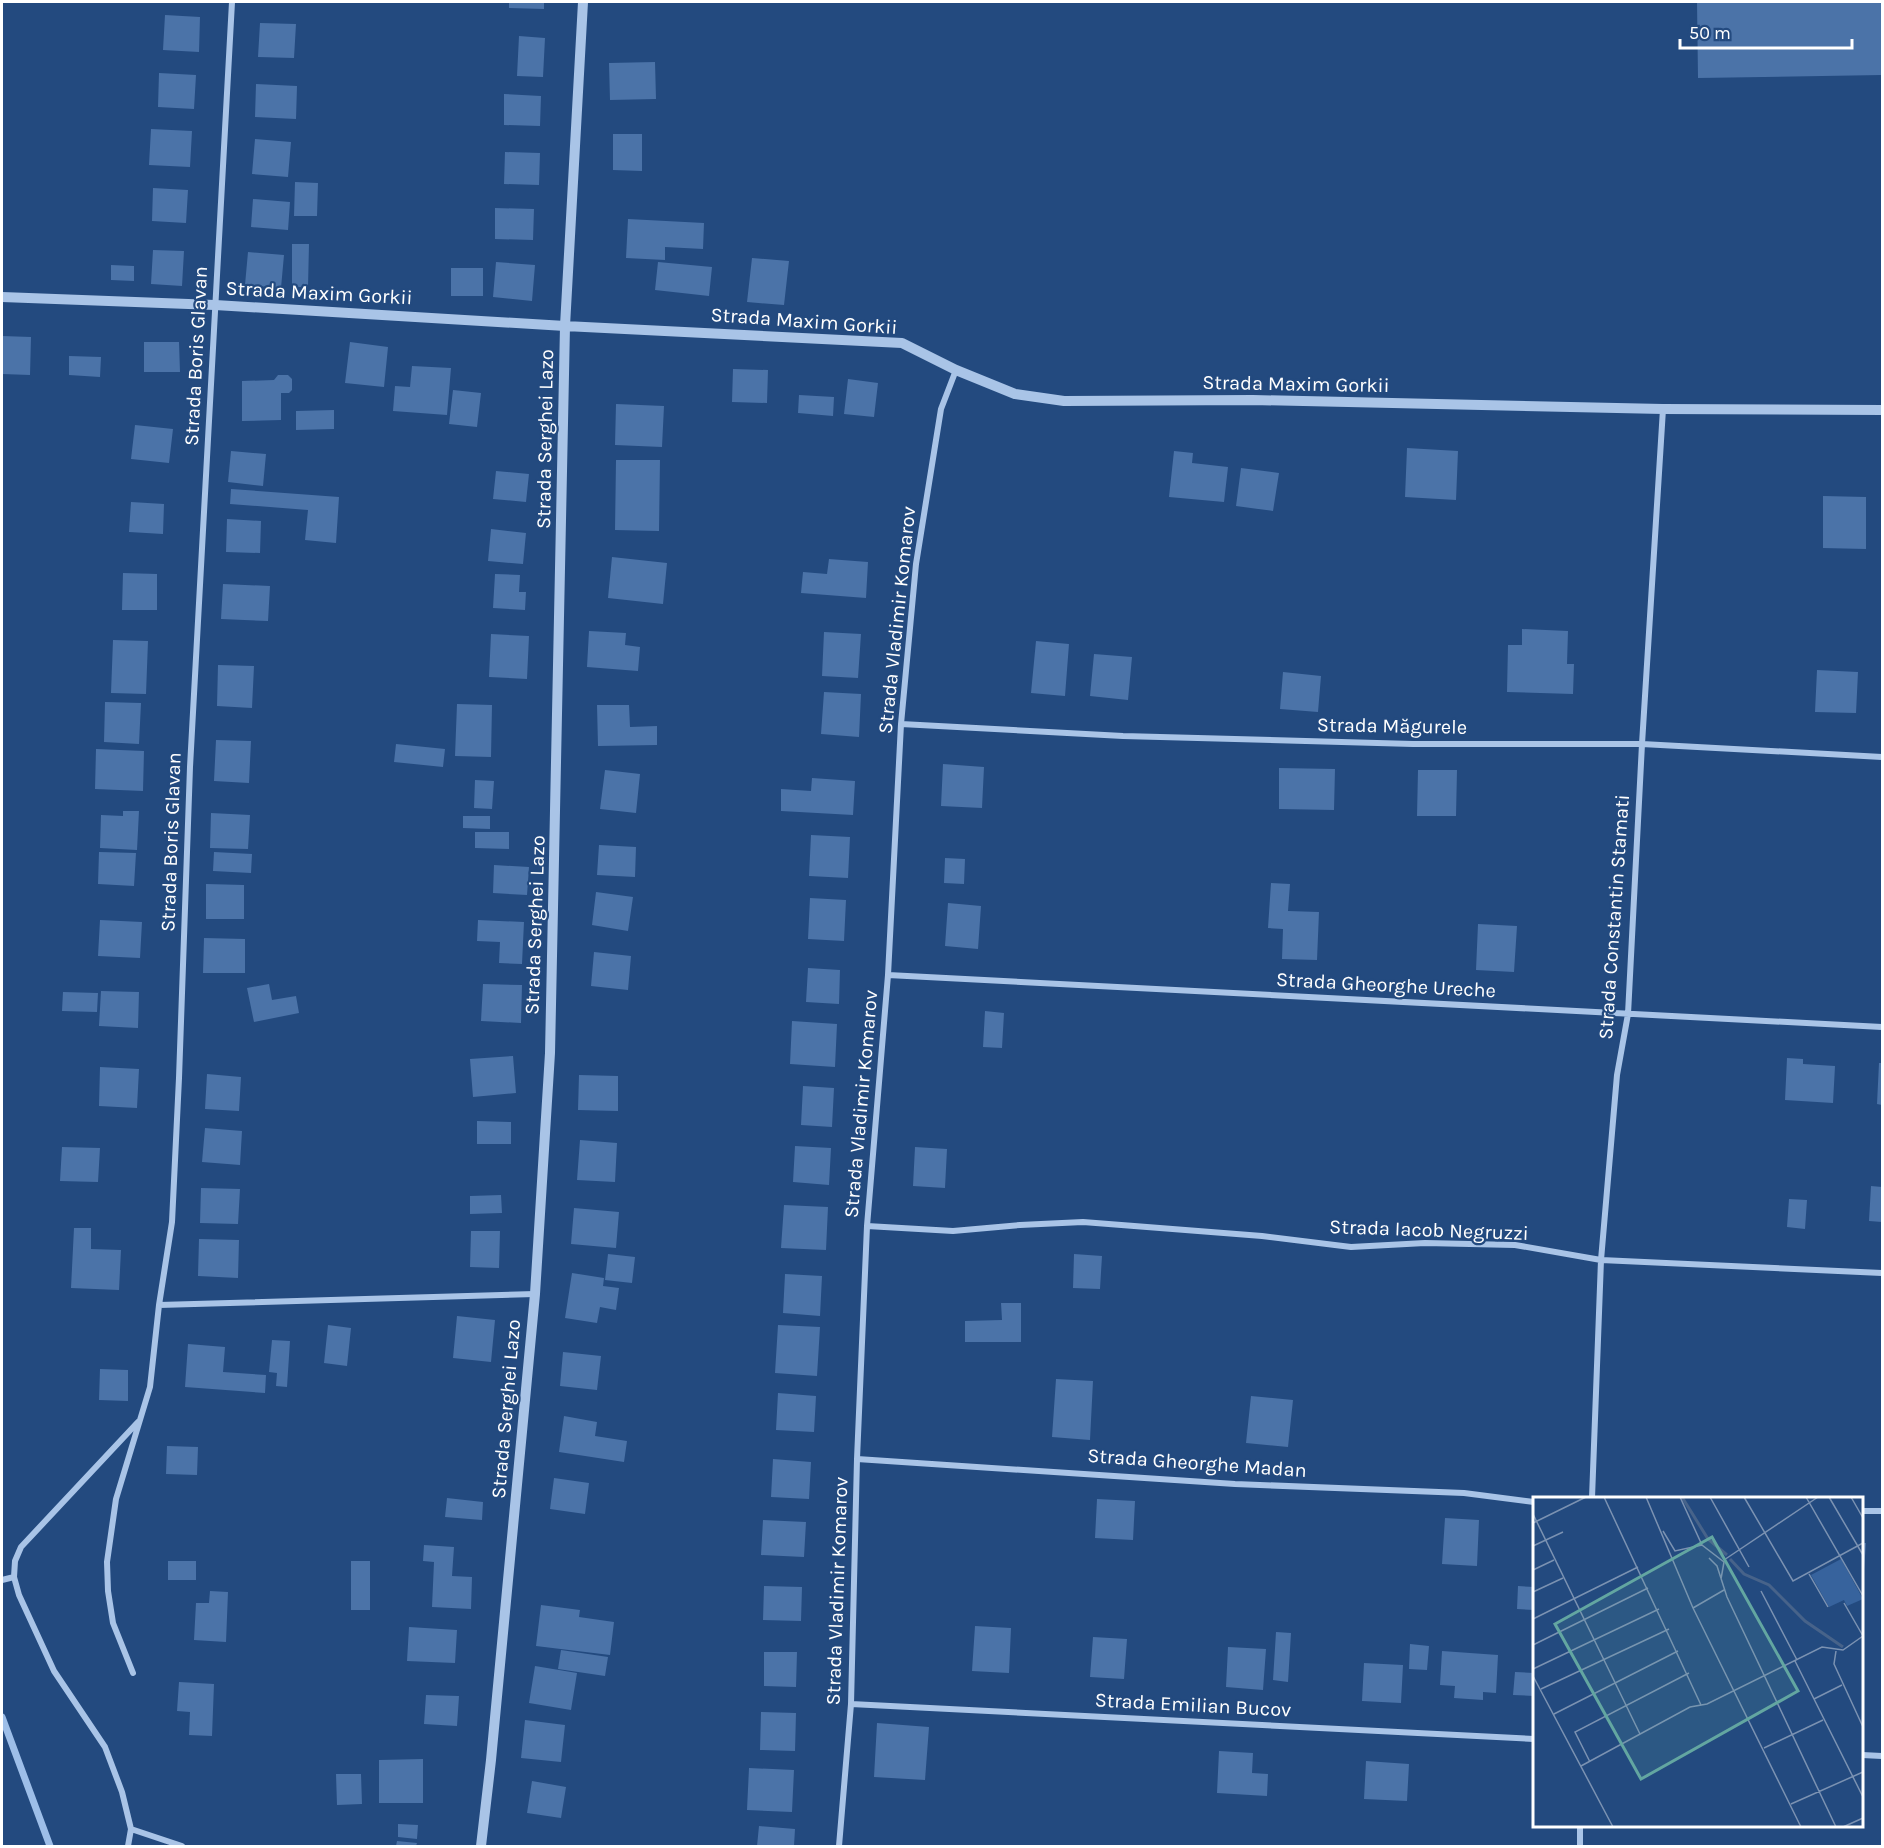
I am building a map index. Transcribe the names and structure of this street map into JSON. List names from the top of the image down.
{
  "streets": {
    "street": [
      "Strada Maxim Gorkii",
      "Strada Boris Glavan",
      "Strada Serghei Lazo",
      "Strada Vladimir Komarov",
      "Strada Măgurele",
      "Strada Constantin Stamati",
      "Strada Gheorghe Ureche",
      "Strada Iacob Negruzzi",
      "Strada Gheorghe Madan",
      "Strada Emilian Bucov"
    ]
  },
  "crossings": [
    ["Strada Maxim Gorkii", "Strada Boris Glavan"],
    ["Strada Maxim Gorkii", "Strada Serghei Lazo"],
    ["Strada Maxim Gorkii", "Strada Vladimir Komarov"],
    ["Strada Maxim Gorkii", "Strada Constantin Stamati"],
    ["Strada Vladimir Komarov", "Strada Măgurele"],
    ["Strada Vladimir Komarov", "Strada Gheorghe Ureche"],
    ["Strada Vladimir Komarov", "Strada Iacob Negruzzi"],
    ["Strada Vladimir Komarov", "Strada Gheorghe Madan"],
    ["Strada Vladimir Komarov", "Strada Emilian Bucov"],
    ["Strada Măgurele", "Strada Constantin Stamati"],
    ["Strada Constantin Stamati", "Strada Gheorghe Ureche"],
    ["Strada Constantin Stamati", "Strada Iacob Negruzzi"]
  ],
  "scale_bar": "50 m"
}
